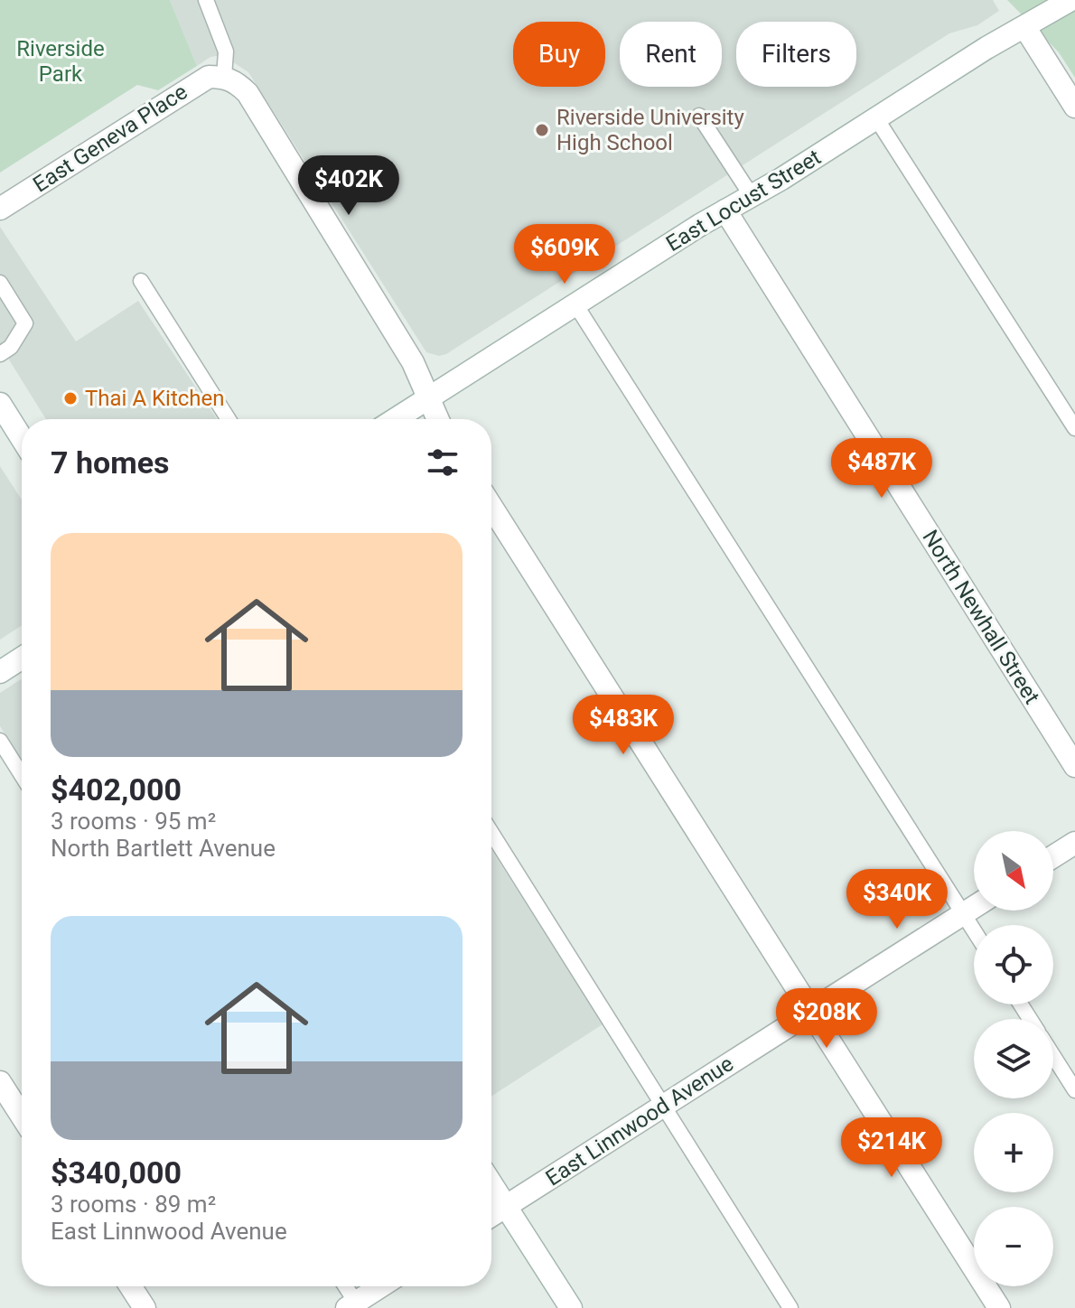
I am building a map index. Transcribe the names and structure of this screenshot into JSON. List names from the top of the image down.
{
  "streets": {
    "street": [
      "East Geneva Place",
      "East Locust Street",
      "North Newhall Street",
      "East Linnwood Avenue"
    ]
  },
  "crossings": [
    ["East Locust Street", "North Newhall Street"]
  ],
  "parks": ["Riverside Park"],
  "places": ["Riverside University High School", "Thai A Kitchen"],
  "north": "bottom right",
  "page": {
    "chip": ["Buy", "Rent", "Filters"],
    "price": [
      "$402K",
      "$609K",
      "$487K",
      "$483K",
      "$340K",
      "$208K",
      "$214K"
    ],
    "heading": "7 homes",
    "list": [
      {
        "name": "$402,000",
        "note": "3 rooms · 95 m² · North Bartlett Avenue"
      },
      {
        "name": "$340,000",
        "note": "3 rooms · 89 m² · East Linnwood Avenue"
      }
    ],
    "map_buttons": ["+", "−"]
  }
}
